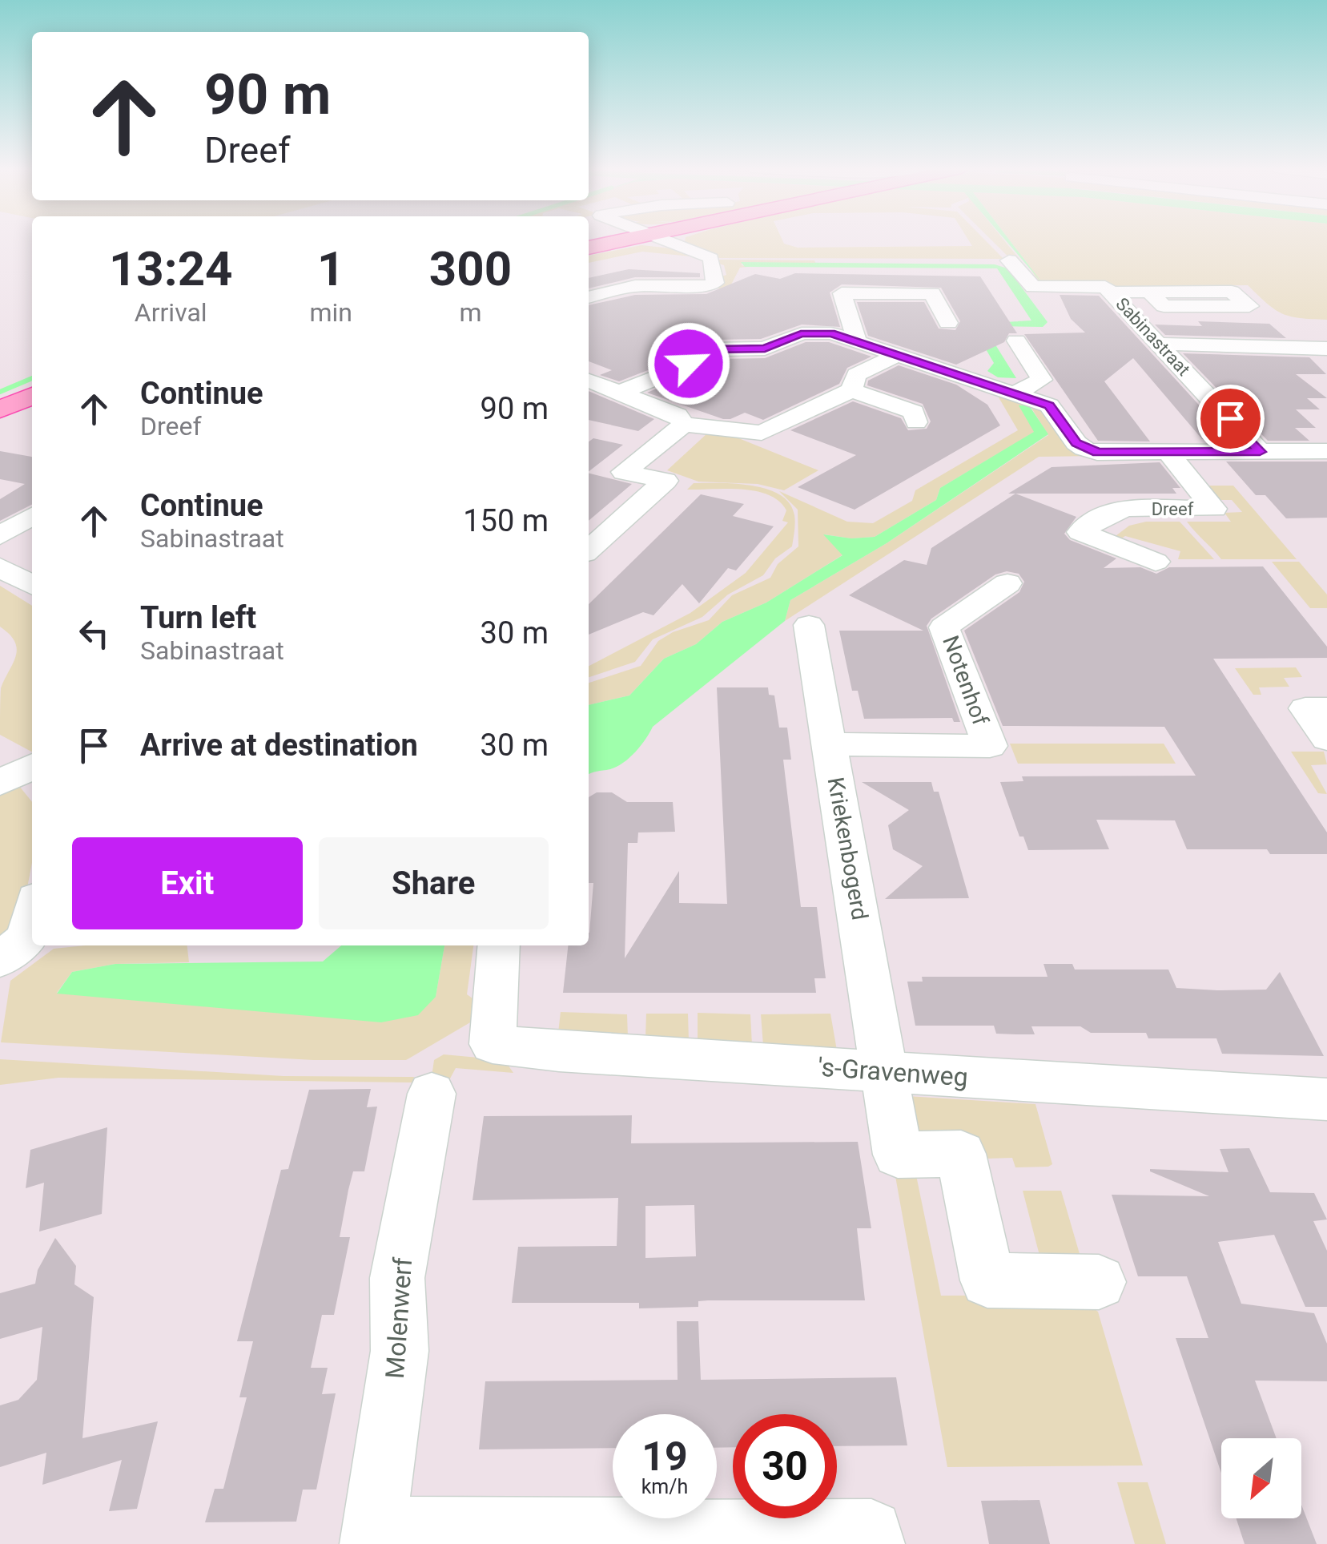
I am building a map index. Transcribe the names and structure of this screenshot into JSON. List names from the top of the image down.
{
  "streets": {
    "street": [
      "Sabinastraat",
      "Dreef",
      "Notenhof",
      "Kriekenbogerd",
      "'s-Gravenweg",
      "Molenwerf"
    ]
  },
  "crossings": [
    ["Notenhof", "Kriekenbogerd"],
    ["Kriekenbogerd", "'s-Gravenweg"]
  ],
  "north": "bottom left",
  "page": {
    "turn": ["90 m", "Dreef"],
    "eta": [
      "13:24",
      "Arrival",
      "1",
      "min",
      "300",
      "m"
    ],
    "list": [
      {
        "name": "Continue",
        "note": "Dreef",
        "value": "90 m"
      },
      {
        "name": "Continue",
        "note": "Sabinastraat",
        "value": "150 m"
      },
      {
        "name": "Turn left",
        "note": "Sabinastraat",
        "value": "30 m"
      },
      {
        "name": "Arrive at destination",
        "value": "30 m"
      }
    ],
    "buttons": ["Exit", "Share"],
    "speed": "19 km/h",
    "limit": "30"
  }
}
